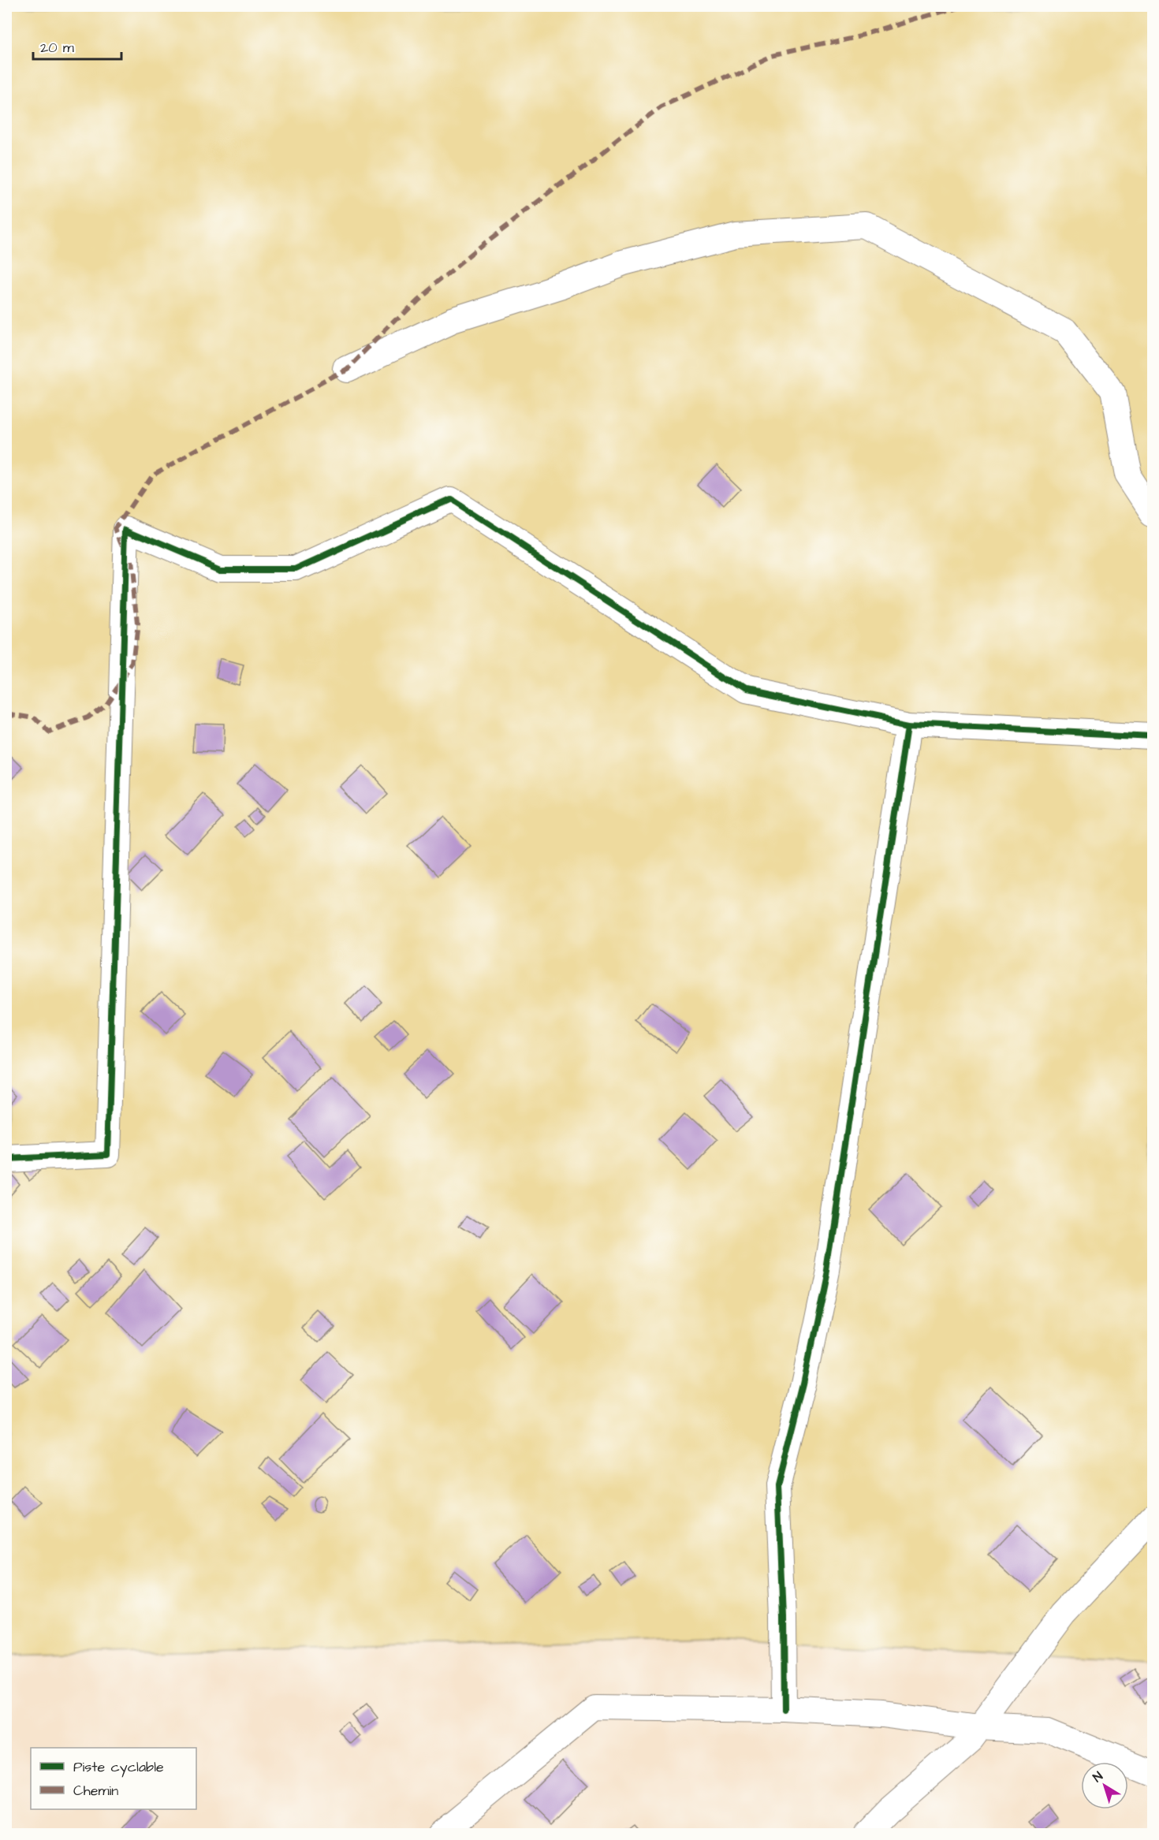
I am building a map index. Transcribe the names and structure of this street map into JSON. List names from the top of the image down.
{
  "legend": ["Piste cyclable", "Chemin"],
  "scale_bar": "20 m",
  "north": "top left"
}
